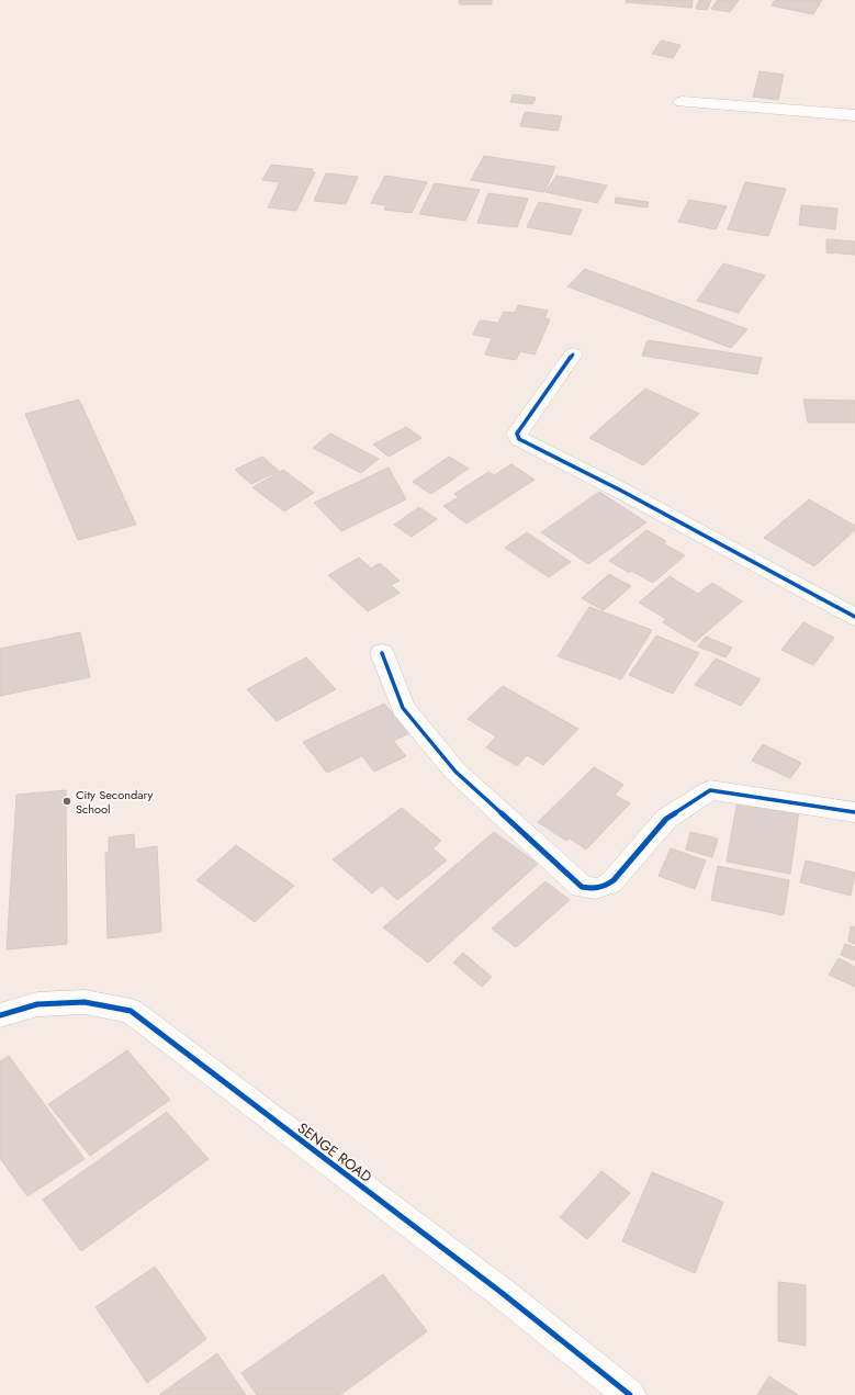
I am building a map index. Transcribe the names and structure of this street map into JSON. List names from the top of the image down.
{
  "streets": {
    "street": ["SENGE ROAD"]
  },
  "places": ["City Secondary School"]
}
